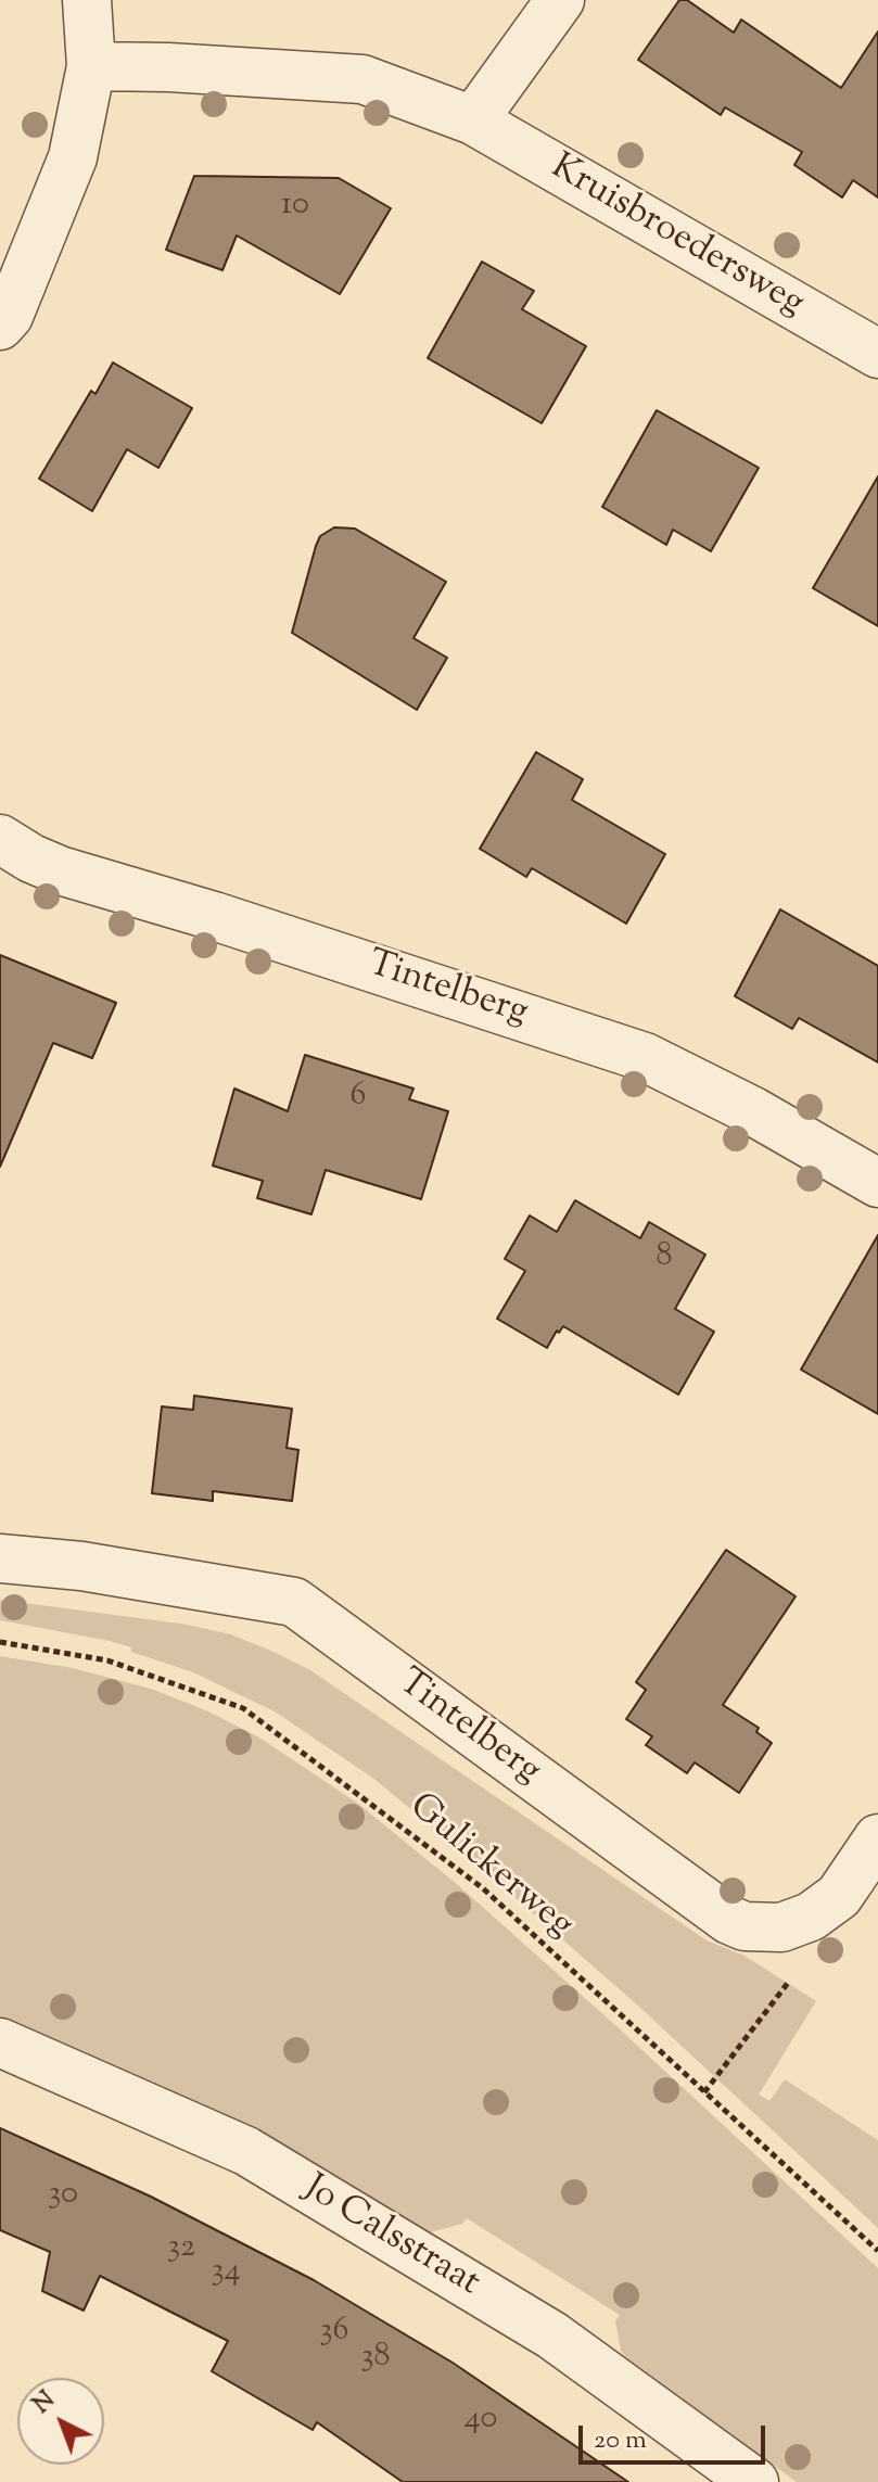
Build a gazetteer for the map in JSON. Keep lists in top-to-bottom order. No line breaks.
{"streets":{"street":["Kruisbroedersweg","Tintelberg","Jo Calsstraat"],"path":["Gulickerweg"]},"house_numbers":["10","6","8","30","32","34","36","38","40"],"scale_bar":"20 m","north":"top left"}
